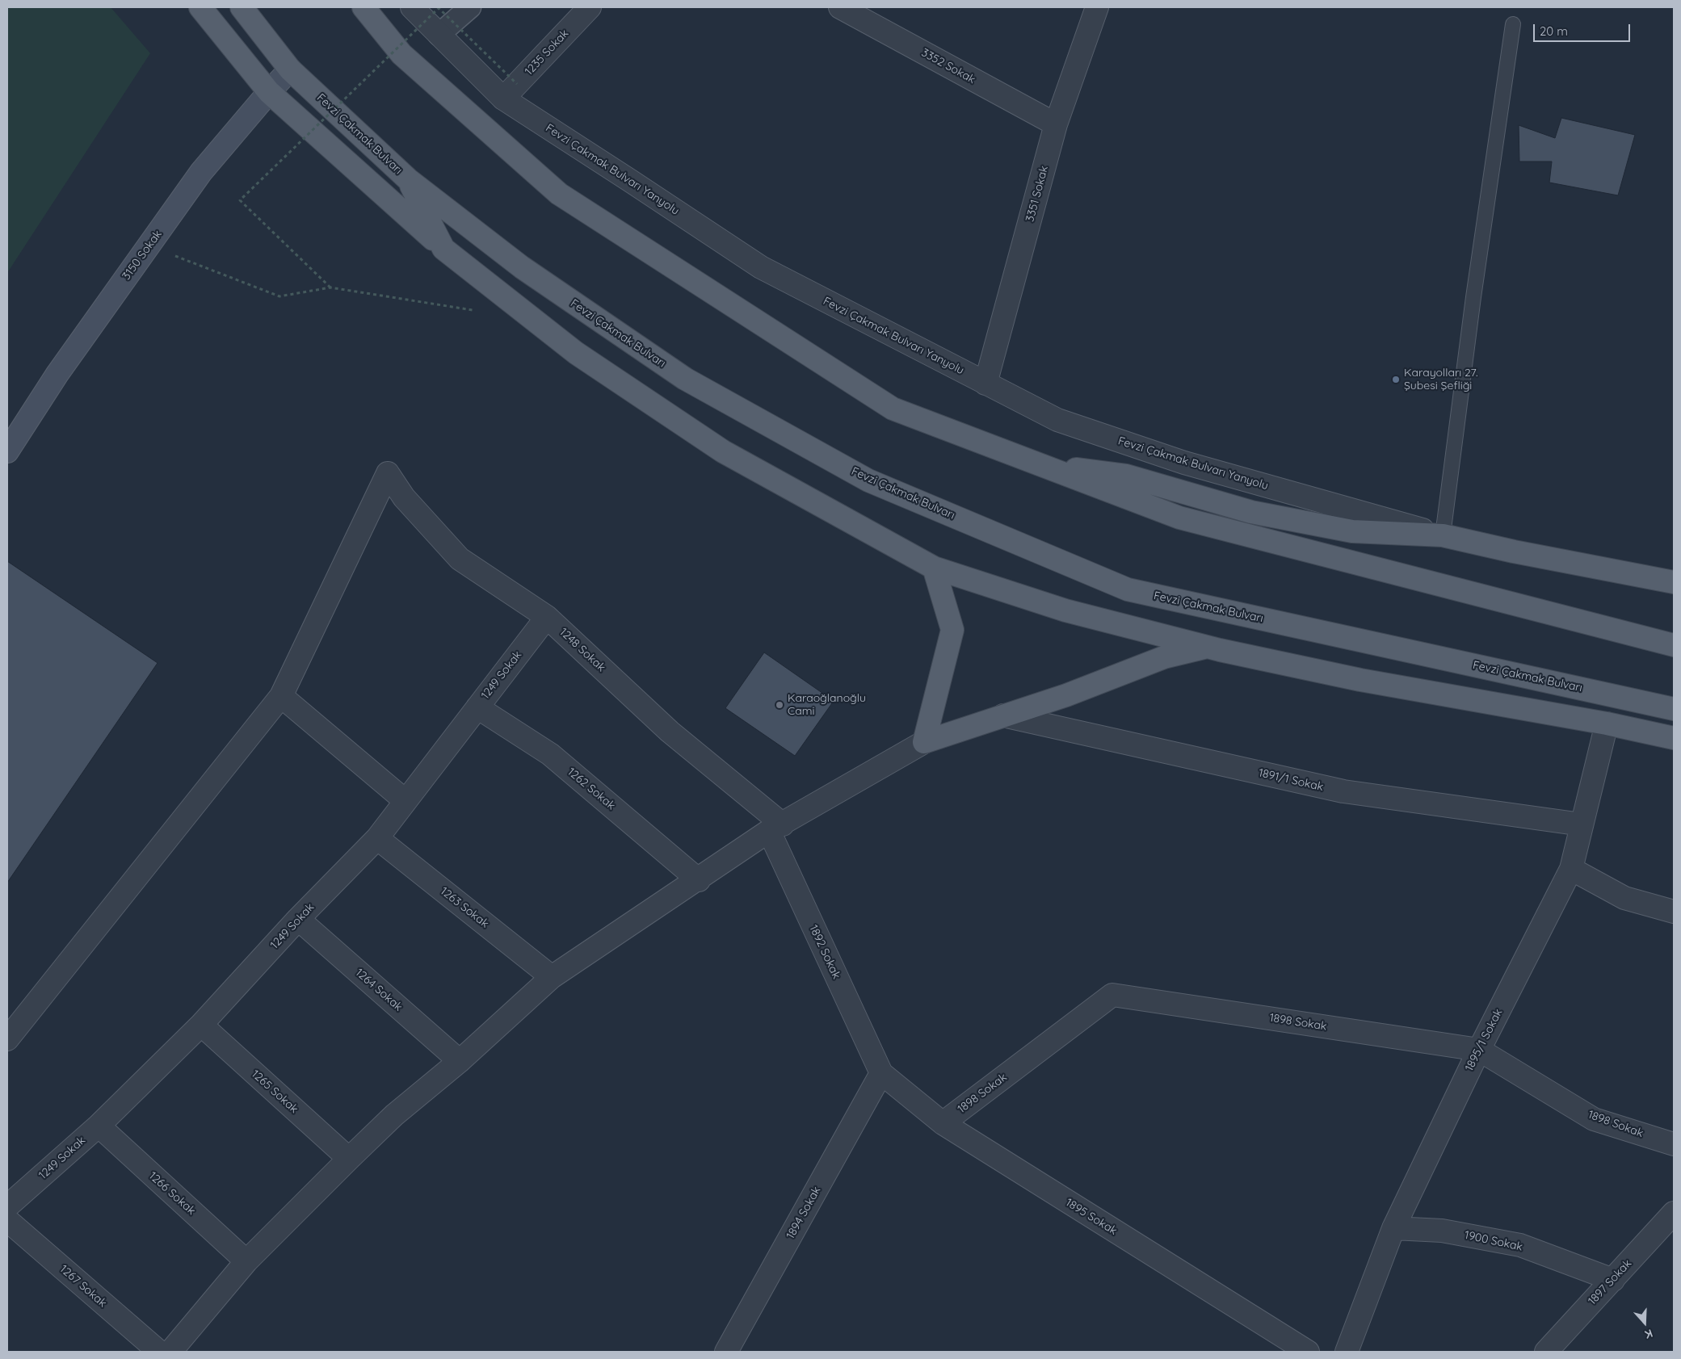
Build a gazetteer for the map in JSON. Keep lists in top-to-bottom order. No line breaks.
{"streets":{"main road":["Fevzi Çakmak Bulvarı","3150 Sokak"],"street":["1235 Sokak","3352 Sokak","Fevzi Çakmak Bulvarı Yanyolu","3351 Sokak","1248 Sokak","1249 Sokak","1891/1 Sokak","1262 Sokak","1263 Sokak","1892 Sokak","1264 Sokak","1898 Sokak","1895/1 Sokak","1265 Sokak","1266 Sokak","1894 Sokak","1895 Sokak","1900 Sokak","1897 Sokak","1267 Sokak"]},"crossings":[["1235 Sokak","Fevzi Çakmak Bulvarı Yanyolu"],["3352 Sokak","3351 Sokak"],["Fevzi Çakmak Bulvarı","3150 Sokak"],["Fevzi Çakmak Bulvarı Yanyolu","3351 Sokak"],["1248 Sokak","1249 Sokak"],["1248 Sokak","1892 Sokak"],["1249 Sokak","1262 Sokak"],["1249 Sokak","1263 Sokak"],["1249 Sokak","1264 Sokak"],["1249 Sokak","1265 Sokak"],["1249 Sokak","1266 Sokak"],["1891/1 Sokak","1895/1 Sokak"],["1892 Sokak","1894 Sokak"],["1892 Sokak","1895 Sokak"],["1898 Sokak","1895/1 Sokak"],["1898 Sokak","1895 Sokak"],["1895/1 Sokak","1900 Sokak"],["1894 Sokak","1895 Sokak"],["1900 Sokak","1897 Sokak"]],"places":["Karayolları 27. Şubesi Şefliği","Karaoğlanoğlu Cami"],"scale_bar":"20 m","north":"bottom"}
